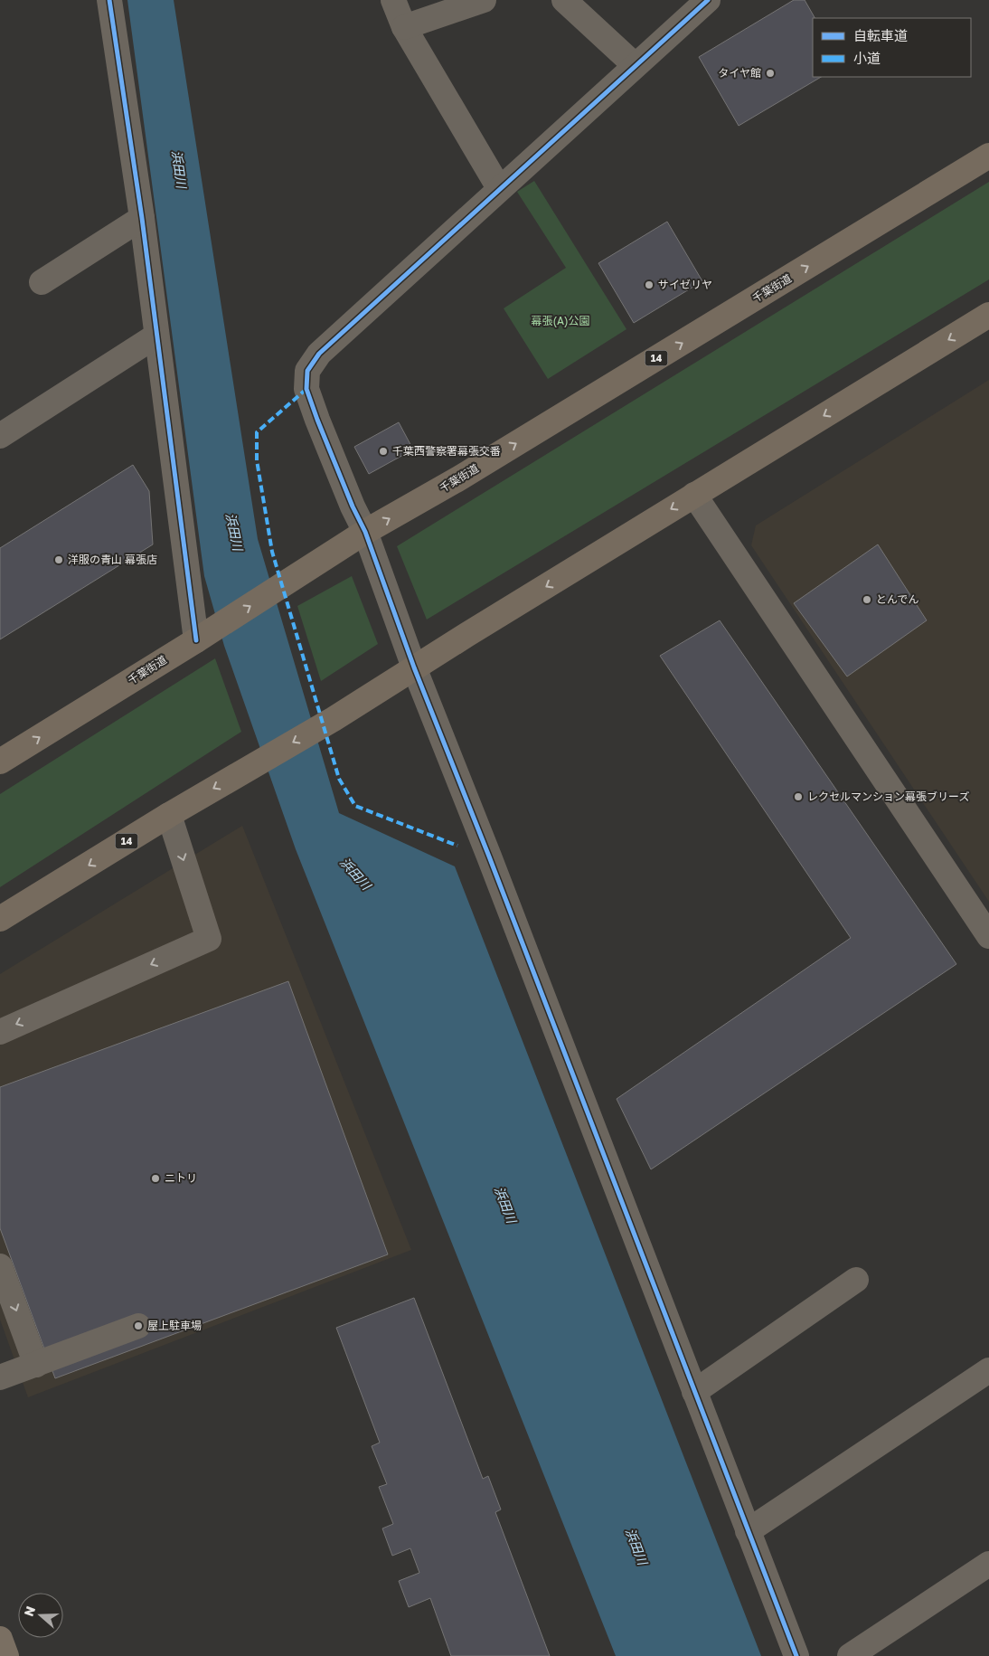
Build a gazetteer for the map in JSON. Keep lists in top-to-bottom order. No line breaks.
{"streets":{"highway":["千葉街道","14"]},"water":["浜田川"],"parks":["幕張(A)公園"],"places":["タイヤ館","サイゼリヤ","千葉西警察署幕張交番","洋服の青山 幕張店","とんでん","レクセルマンション幕張ブリーズ","ニトリ","屋上駐車場"],"legend":["自転車道","小道"],"north":"left"}
